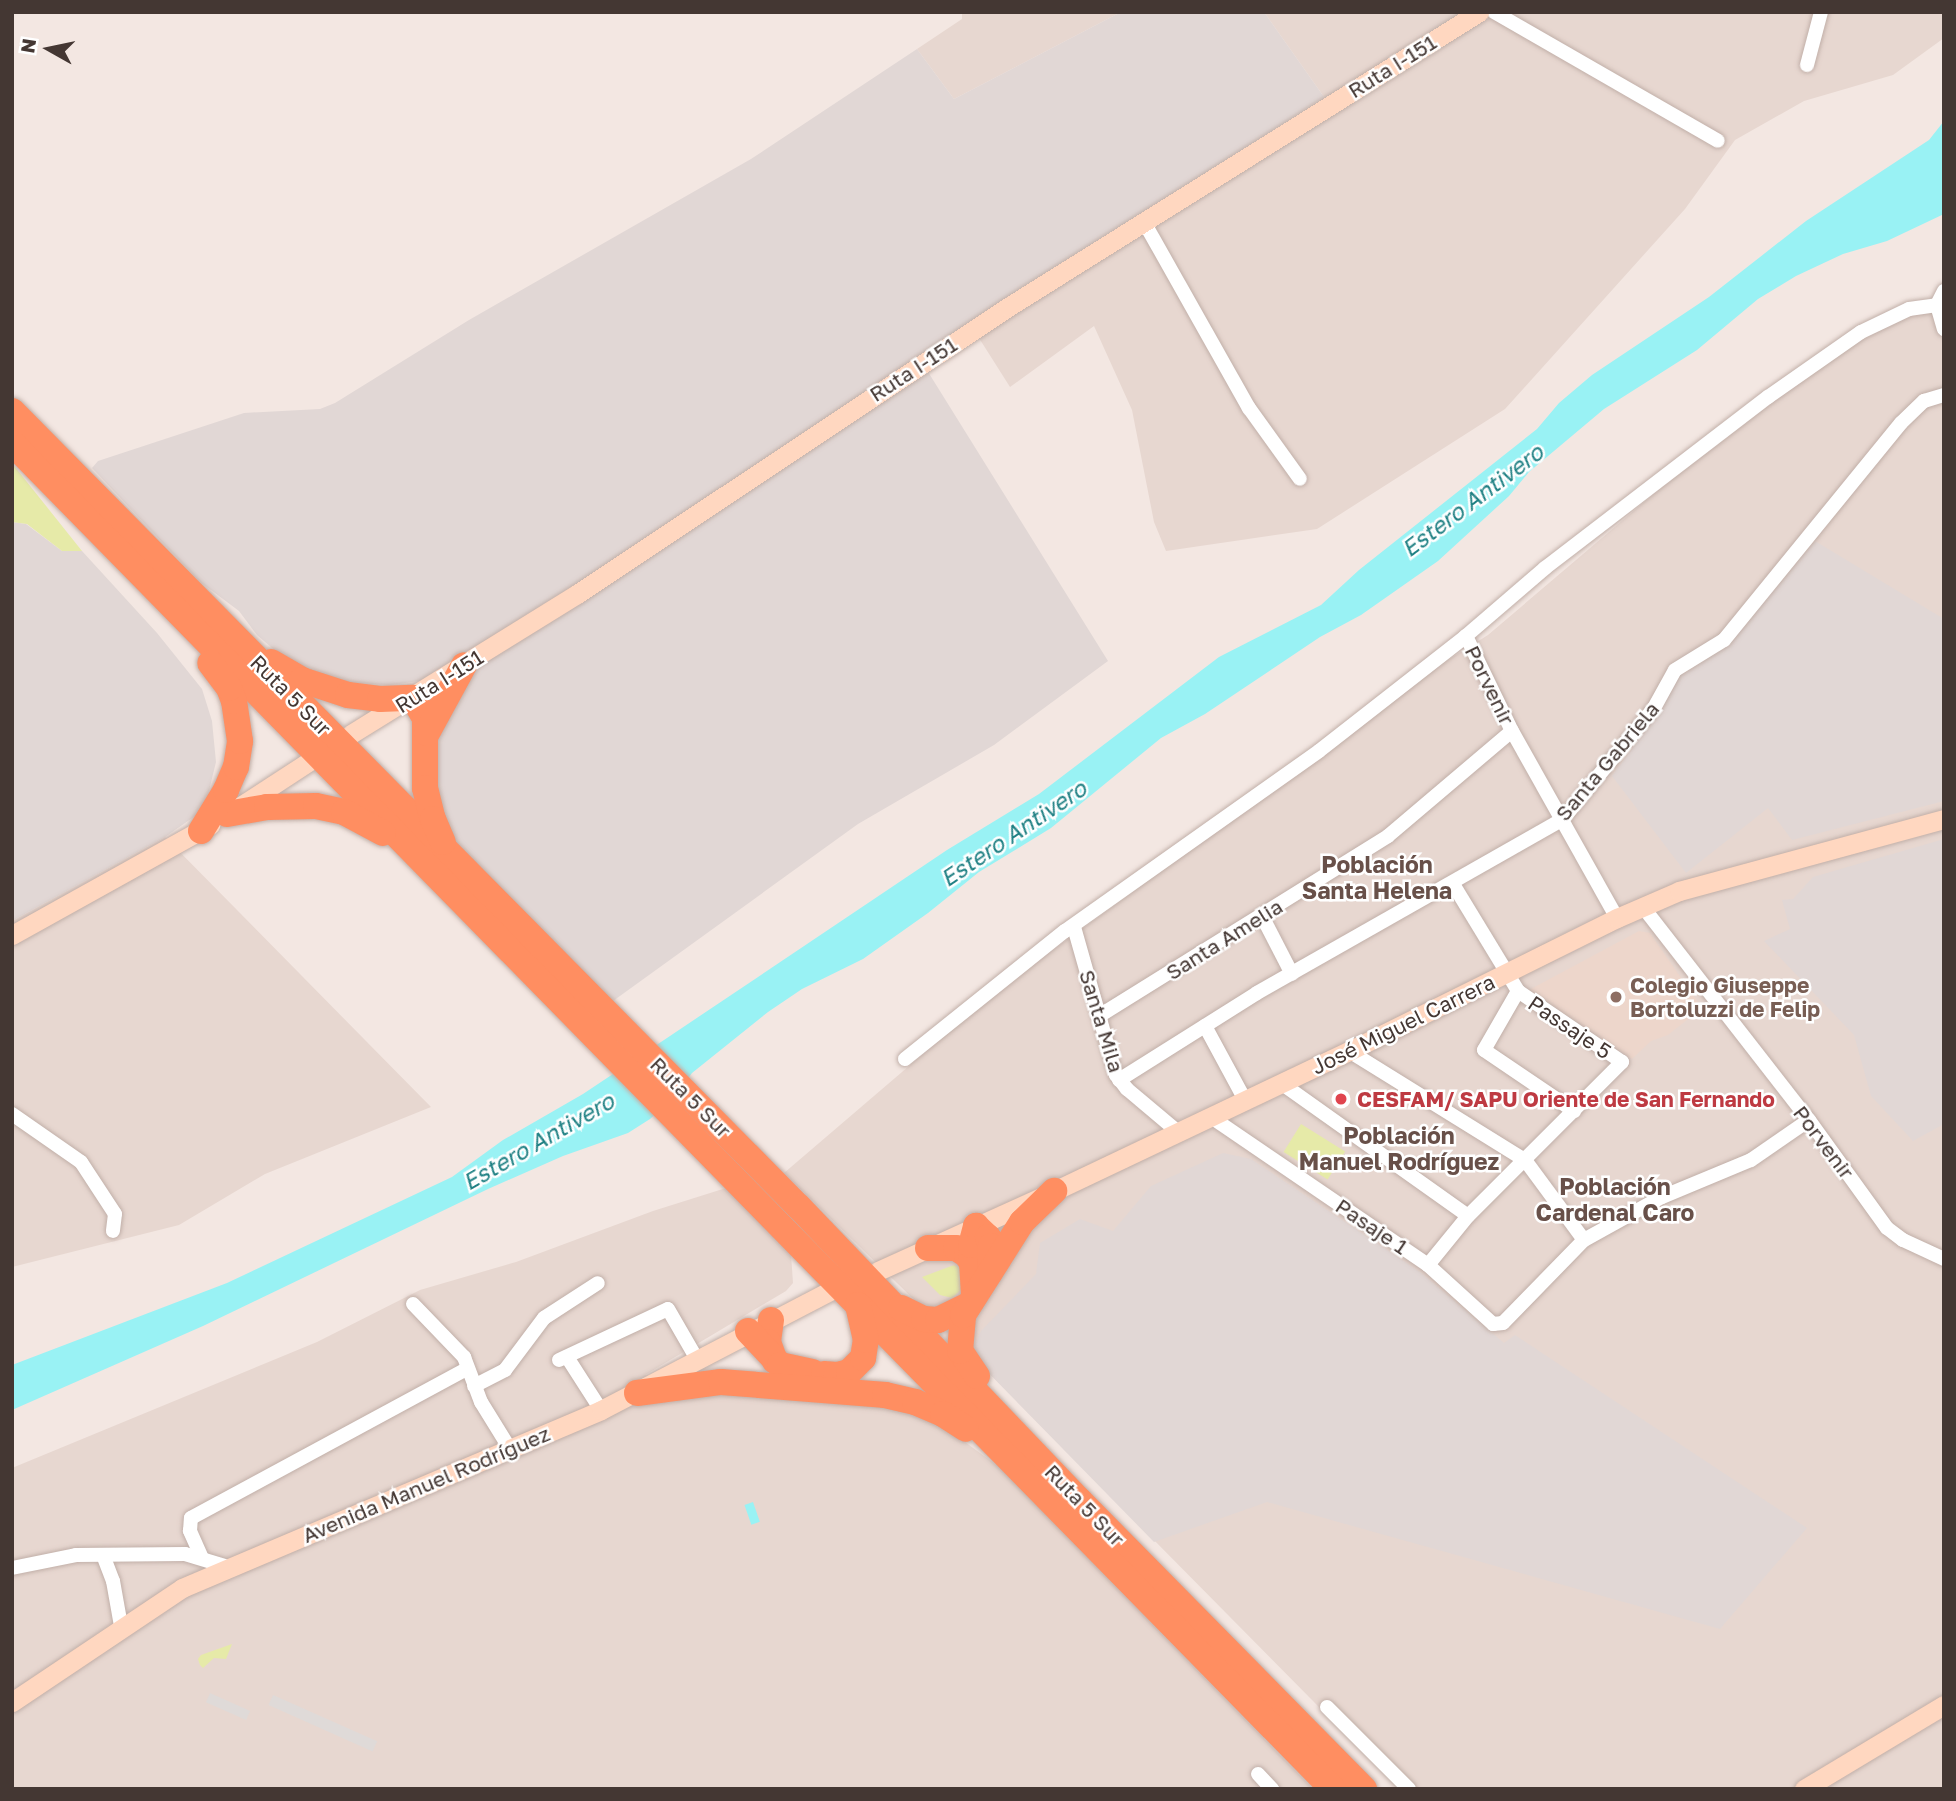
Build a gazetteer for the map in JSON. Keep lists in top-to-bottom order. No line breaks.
{"streets":{"highway":["Ruta 5 Sur"],"street":["Ruta I-151","Porvenir","Santa Gabriela","Santa Amelia","Santa Mila","José Miguel Carrera","Passaje 5","Pasaje 1","Avenida Manuel Rodríguez"]},"crossings":[["Porvenir","Santa Gabriela"],["Porvenir","Santa Amelia"],["Porvenir","José Miguel Carrera"],["Porvenir","Pasaje 1"],["Santa Gabriela","Santa Mila"],["Santa Gabriela","Passaje 5"],["Santa Amelia","Santa Mila"],["Santa Mila","José Miguel Carrera"],["José Miguel Carrera","Passaje 5"],["José Miguel Carrera","Pasaje 1"]],"districts":["Población Santa Helena","Población Manuel Rodríguez","Población Cardenal Caro"],"water":["Estero Antivero"],"places":["Colegio Giuseppe Bortoluzzi de Felip","CESFAM/ SAPU Oriente de San Fernando"],"north":"left"}
